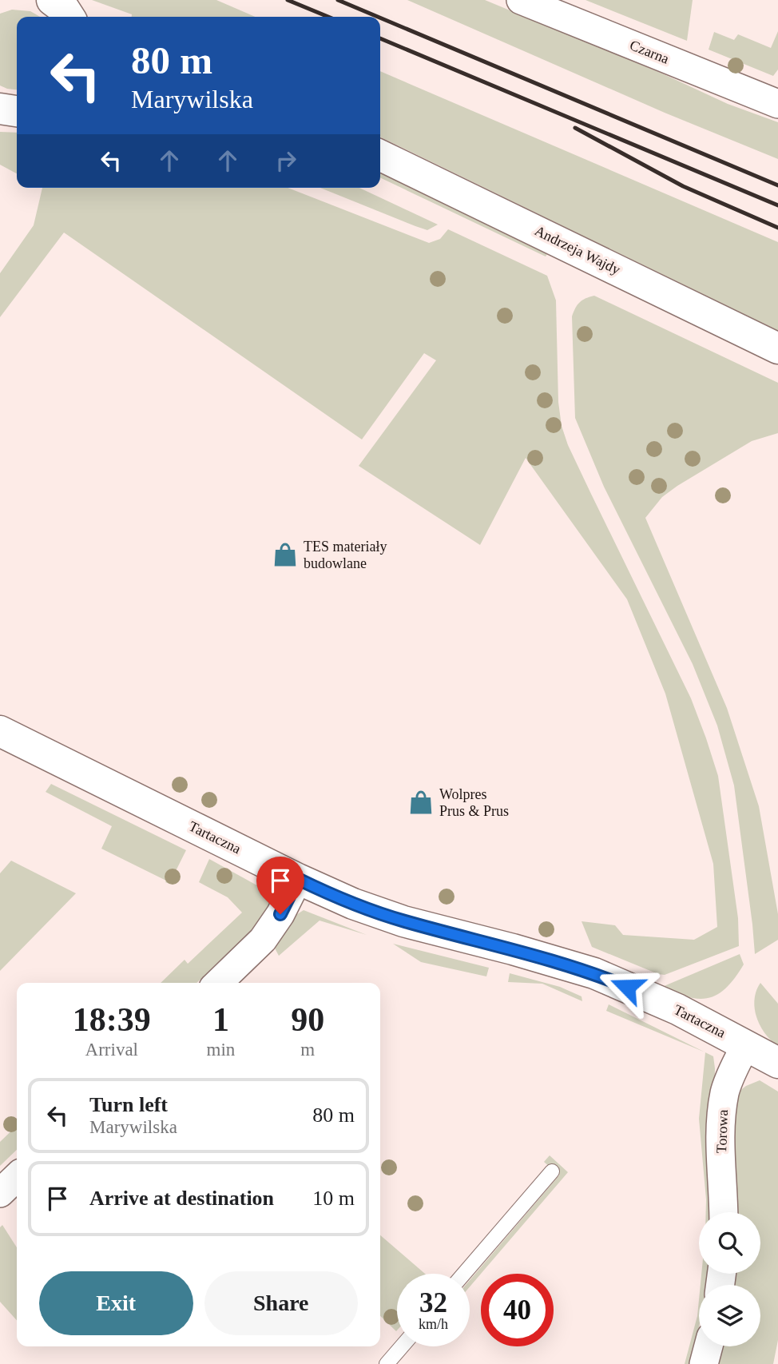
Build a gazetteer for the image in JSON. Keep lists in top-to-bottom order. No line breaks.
{"streets":{"street":["Czarna","Andrzeja Wajdy","Tartaczna","Torowa"]},"crossings":[["Tartaczna","Torowa"]],"places":{"shop":["TES materiały budowlane","Wolpres Prus & Prus"]},"page":{"turn":["80 m","Marywilska"],"eta":["18:39","Arrival","1","min","90","m"],"list":[{"name":"Turn left","note":"Marywilska","value":"80 m"},{"name":"Arrive at destination","value":"10 m"}],"buttons":["Exit","Share"],"speed":"32 km/h","limit":"40"}}
